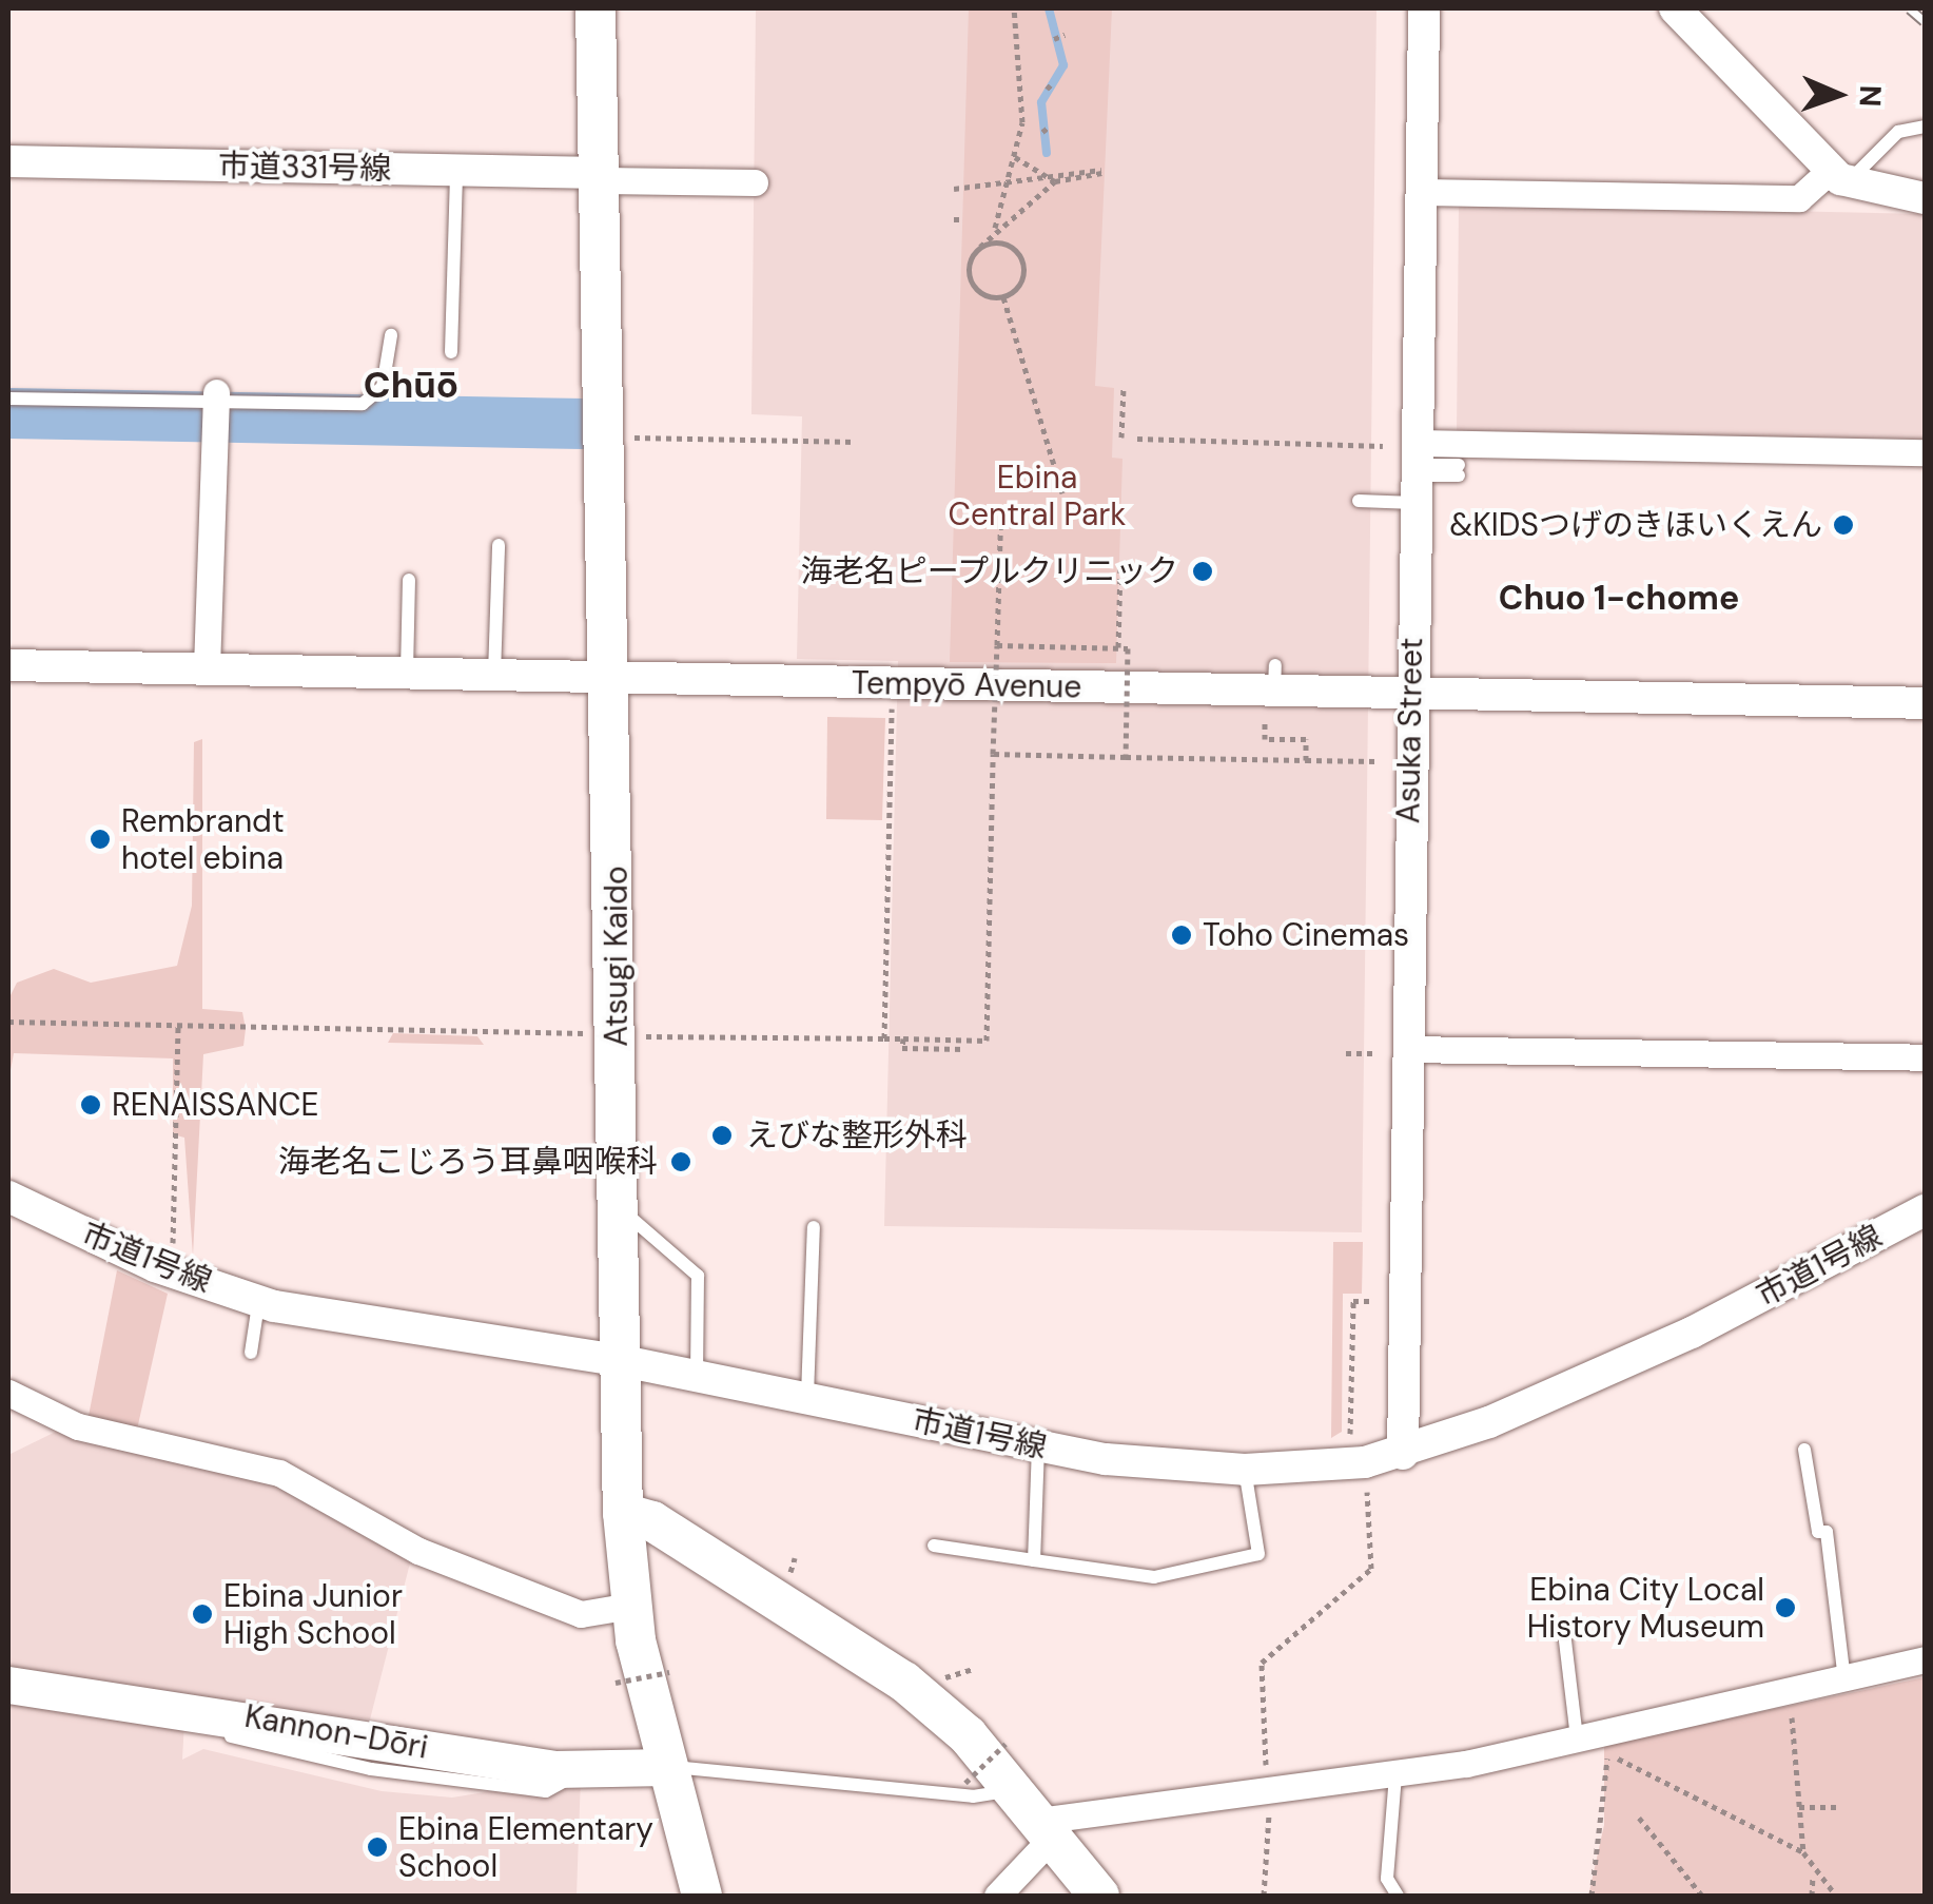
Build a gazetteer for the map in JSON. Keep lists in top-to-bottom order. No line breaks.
{"streets":{"main road":["Atsugi Kaido","Kannon-Dōri"],"street":["市道331号線","Tempyō Avenue","Asuka Street","市道1号線"]},"crossings":[["市道331号線","Atsugi Kaido"],["Tempyō Avenue","Asuka Street"],["Tempyō Avenue","Atsugi Kaido"],["Asuka Street","市道1号線"],["Atsugi Kaido","市道1号線"],["Atsugi Kaido","Kannon-Dōri"]],"districts":["Chūō","Chuo 1-chome"],"parks":["Ebina Central Park"],"places":["&KIDSつげのきほいくえん","海老名ピープルクリニック","Rembrandt hotel ebina","Toho Cinemas","RENAISSANCE","えびな整形外科","海老名こじろう耳鼻咽喉科","Ebina City Local History Museum","Ebina Junior High School","Ebina Elementary School"],"north":"right"}
